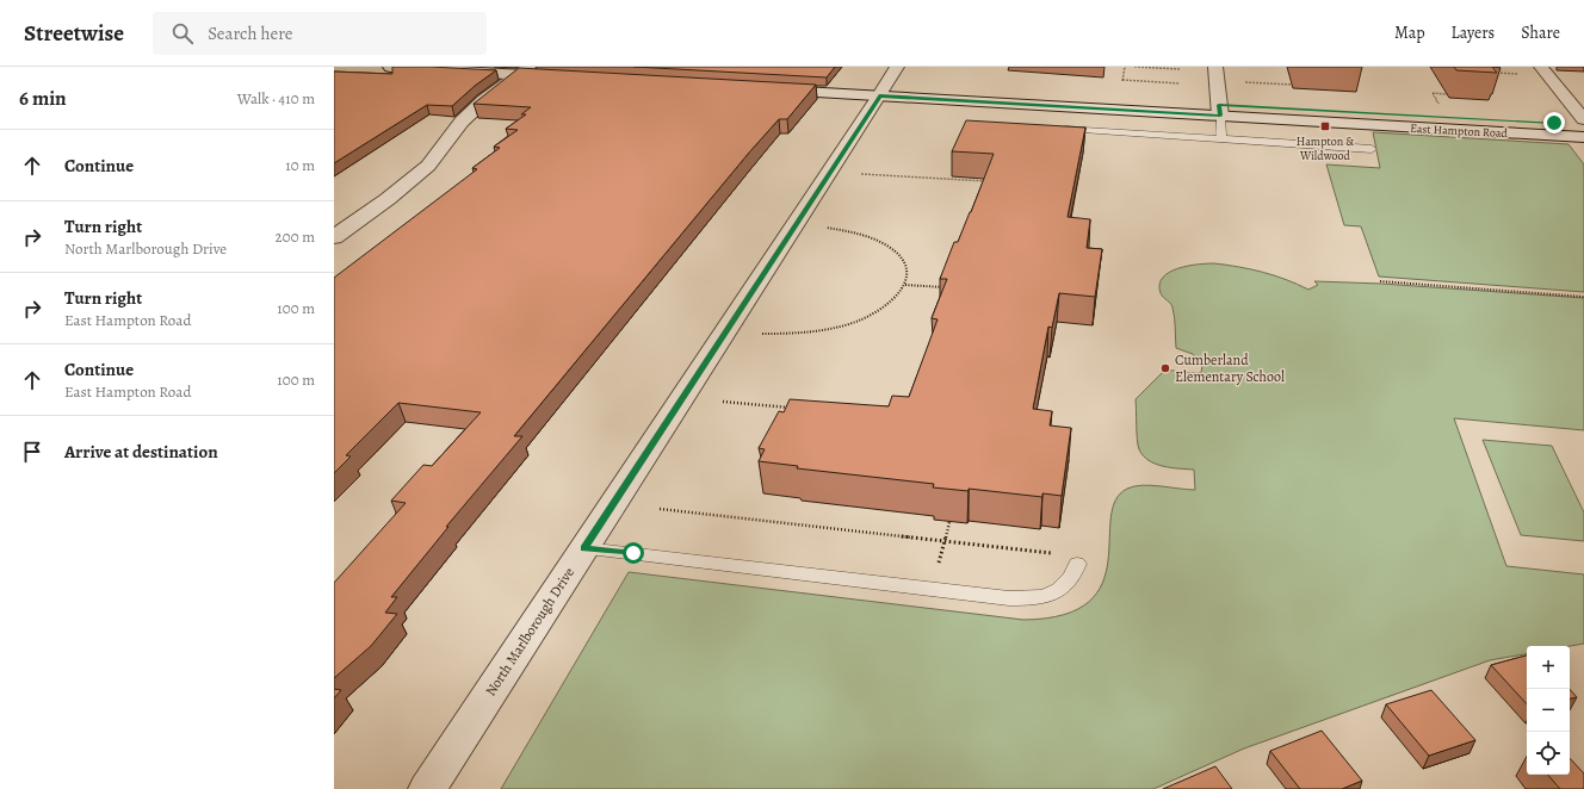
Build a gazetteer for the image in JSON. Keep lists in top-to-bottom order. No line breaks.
{"streets":{"street":["East Hampton Road","North Marlborough Drive"]},"crossings":[["East Hampton Road","North Marlborough Drive"]],"places":{"transit":["Hampton & Wildwood"],"other":["Cumberland Elementary School"]},"page":{"header":"Streetwise","search":"Search here","nav":["Map","Layers","Share"],"heading":["6 min","Walk · 410 m"],"list":[["Continue","10 m"],["Turn right","North Marlborough Drive","200 m"],["Turn right","East Hampton Road","100 m"],["Continue","East Hampton Road","100 m"],"Arrive at destination"],"map_buttons":["+","−"]}}
